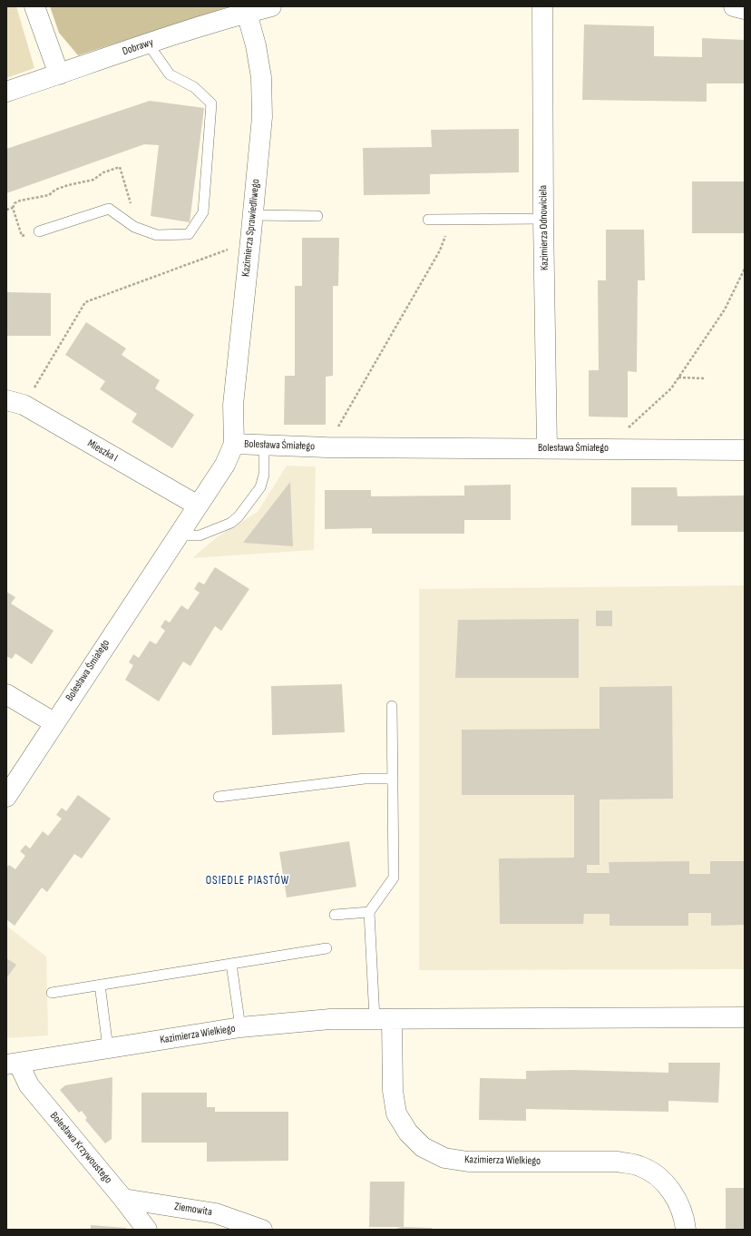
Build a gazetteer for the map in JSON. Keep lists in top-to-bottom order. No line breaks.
{"streets":{"street":["Dobrawy","Kazimierza Sprawiedliwego","Kazimierza Odnowiciela","Bolesława Śmiałego","Mieszka I","Kazimierza Wielkiego","Bolesława Krzywoustego","Ziemowita"]},"crossings":[["Dobrawy","Kazimierza Sprawiedliwego"],["Kazimierza Sprawiedliwego","Bolesława Śmiałego"],["Kazimierza Odnowiciela","Bolesława Śmiałego"],["Bolesława Śmiałego","Mieszka I"],["Kazimierza Wielkiego","Bolesława Krzywoustego"],["Bolesława Krzywoustego","Ziemowita"]],"districts":["OSIEDLE PIASTÓW"]}
